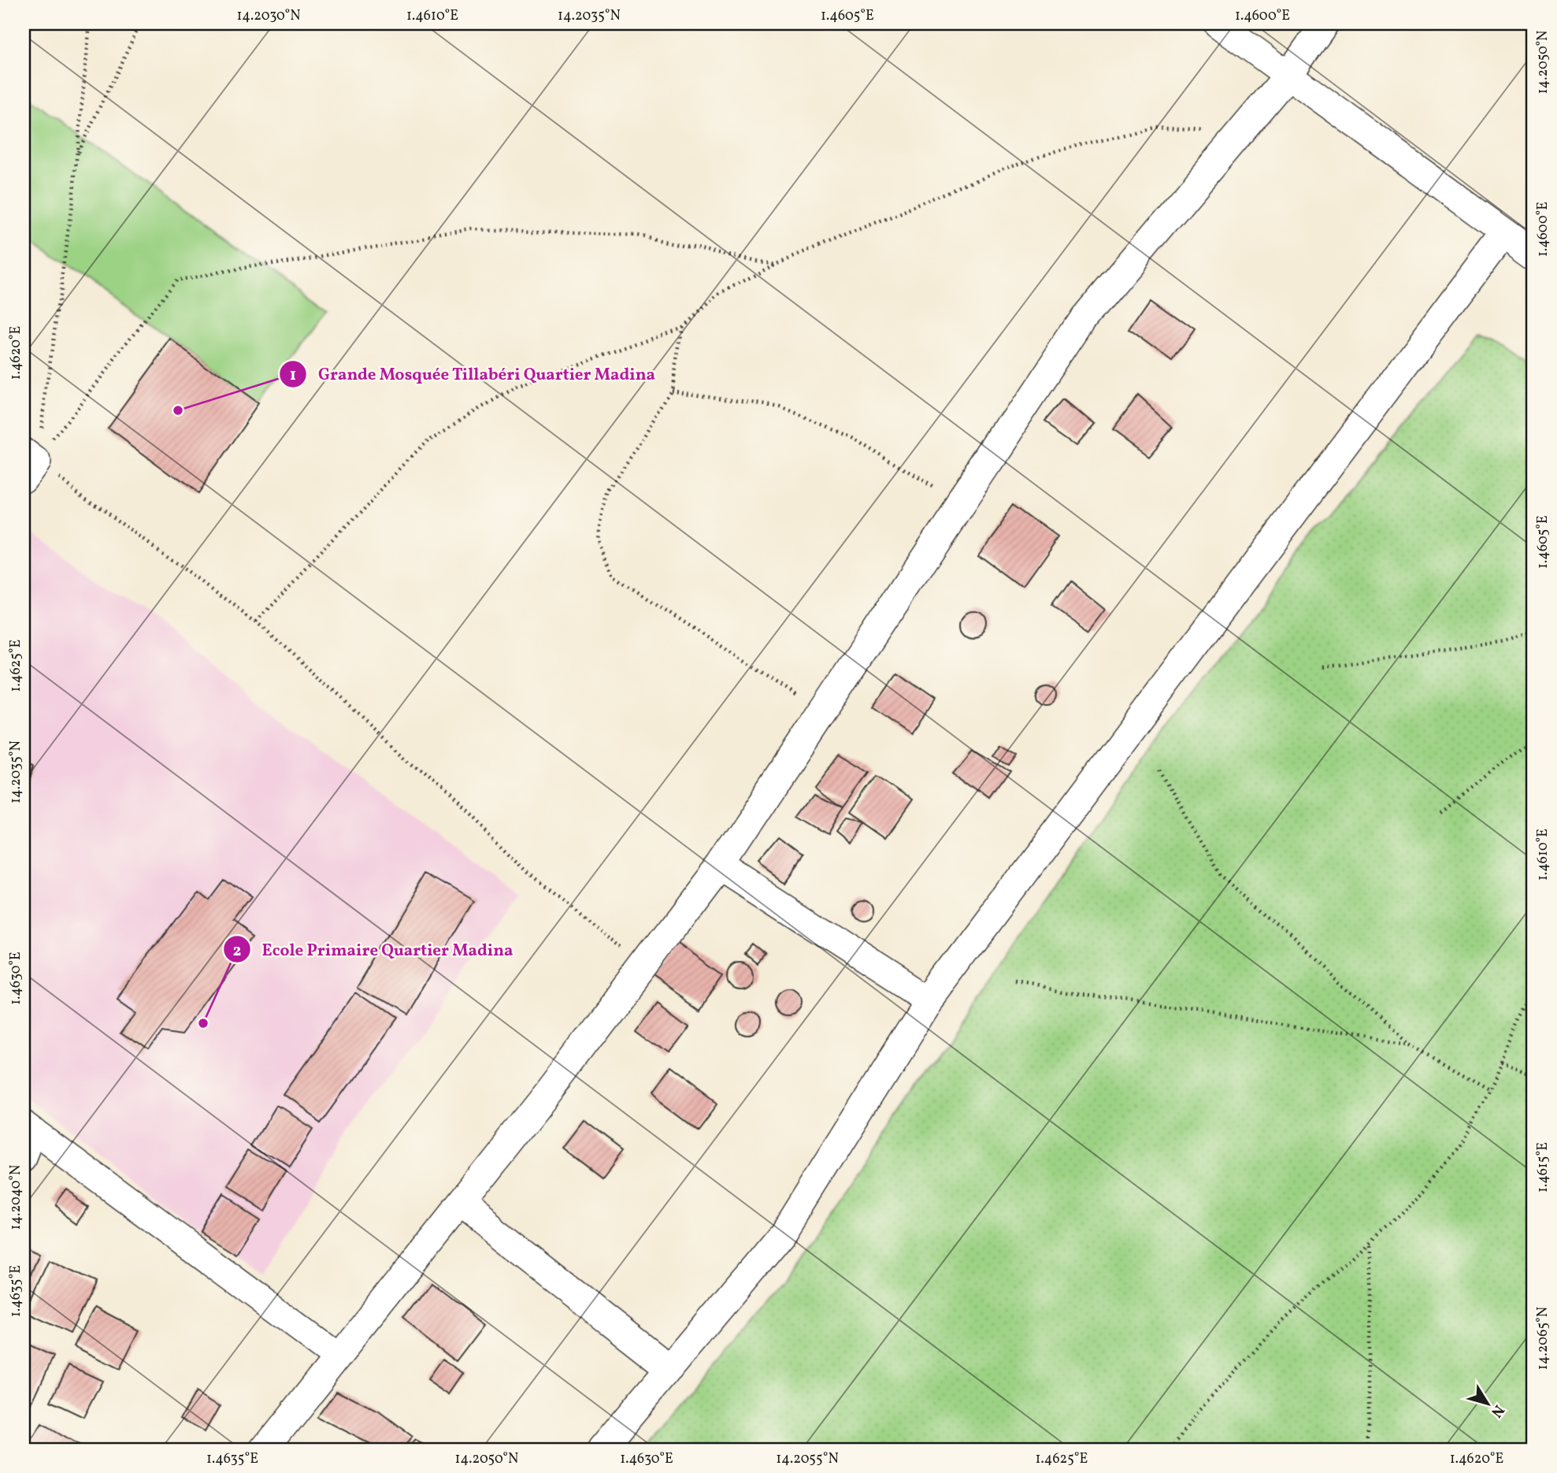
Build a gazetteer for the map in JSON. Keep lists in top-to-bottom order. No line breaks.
{"places":["Grande Mosquée Tillabéri Quartier Madina","Ecole Primaire Quartier Madina"],"north":"bottom right","coordinates":["14.2030°N","1.4610°E","14.2035°N","1.4605°E","1.4600°E","14.2050°N","1.4620°E","1.4625°E","1.4630°E","1.4615°E","14.2040°N","1.4635°E","14.2065°N","14.2055°N"]}
